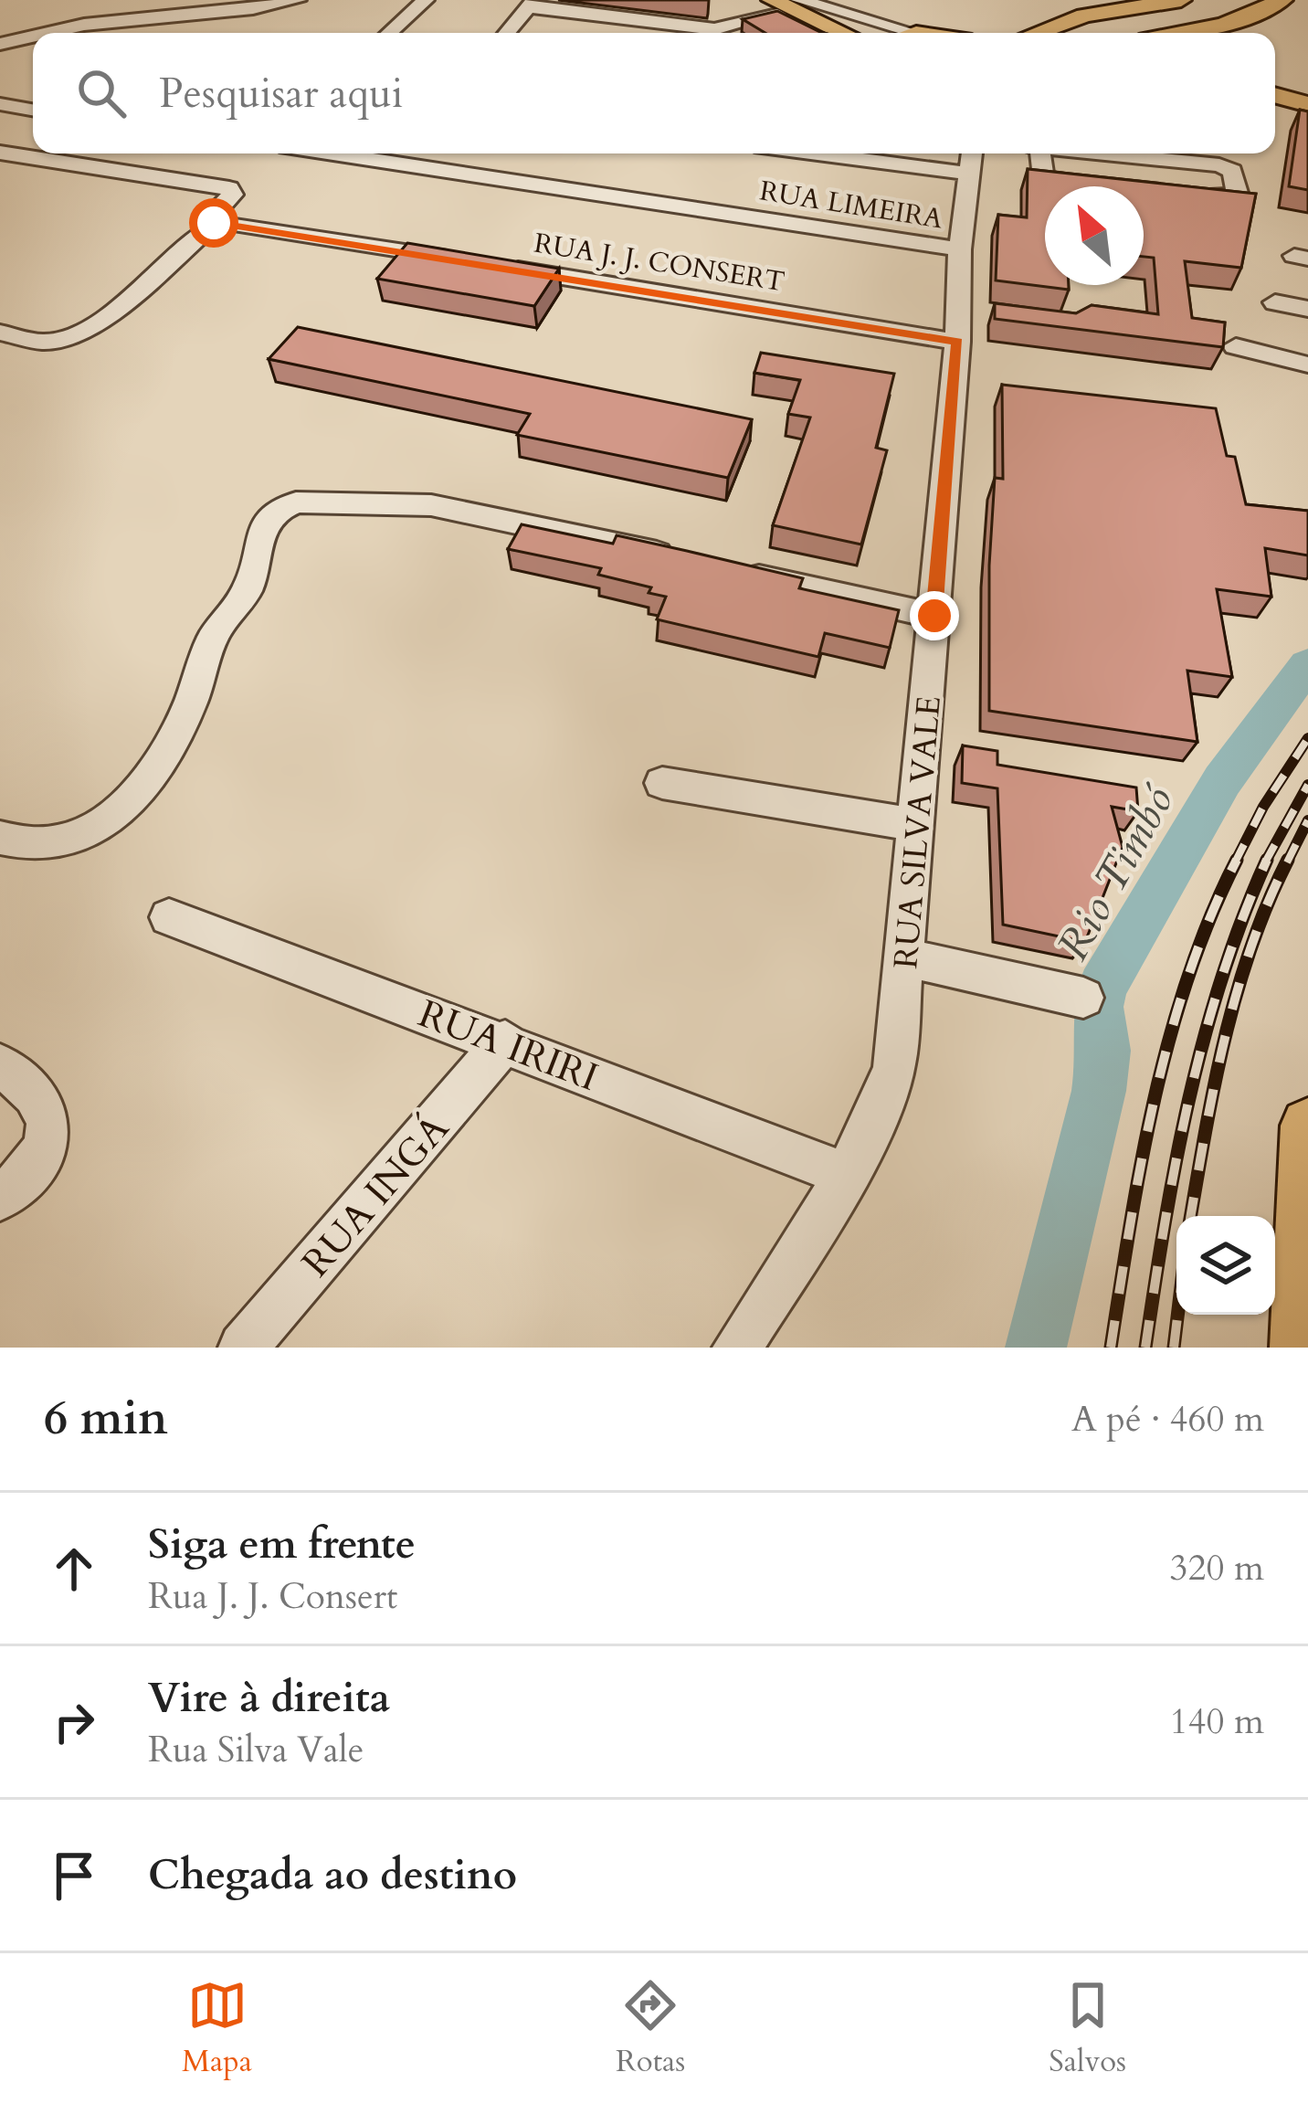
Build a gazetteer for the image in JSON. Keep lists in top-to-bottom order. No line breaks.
{"streets":{"street":["RUA LIMEIRA","RUA J. J. CONSERT","RUA SILVA VALE","RUA IRIRI","RUA INGÁ"]},"crossings":[["RUA LIMEIRA","RUA SILVA VALE"],["RUA J. J. CONSERT","RUA SILVA VALE"],["RUA SILVA VALE","RUA IRIRI"],["RUA IRIRI","RUA INGÁ"]],"water":["Rio Timbó"],"north":"top left","page":{"search":"Pesquisar aqui","heading":["6 min","A pé · 460 m"],"list":[["Siga em frente","Rua J. J. Consert","320 m"],["Vire à direita","Rua Silva Vale","140 m"],"Chegada ao destino"],"nav":["Mapa","Rotas","Salvos"]}}
